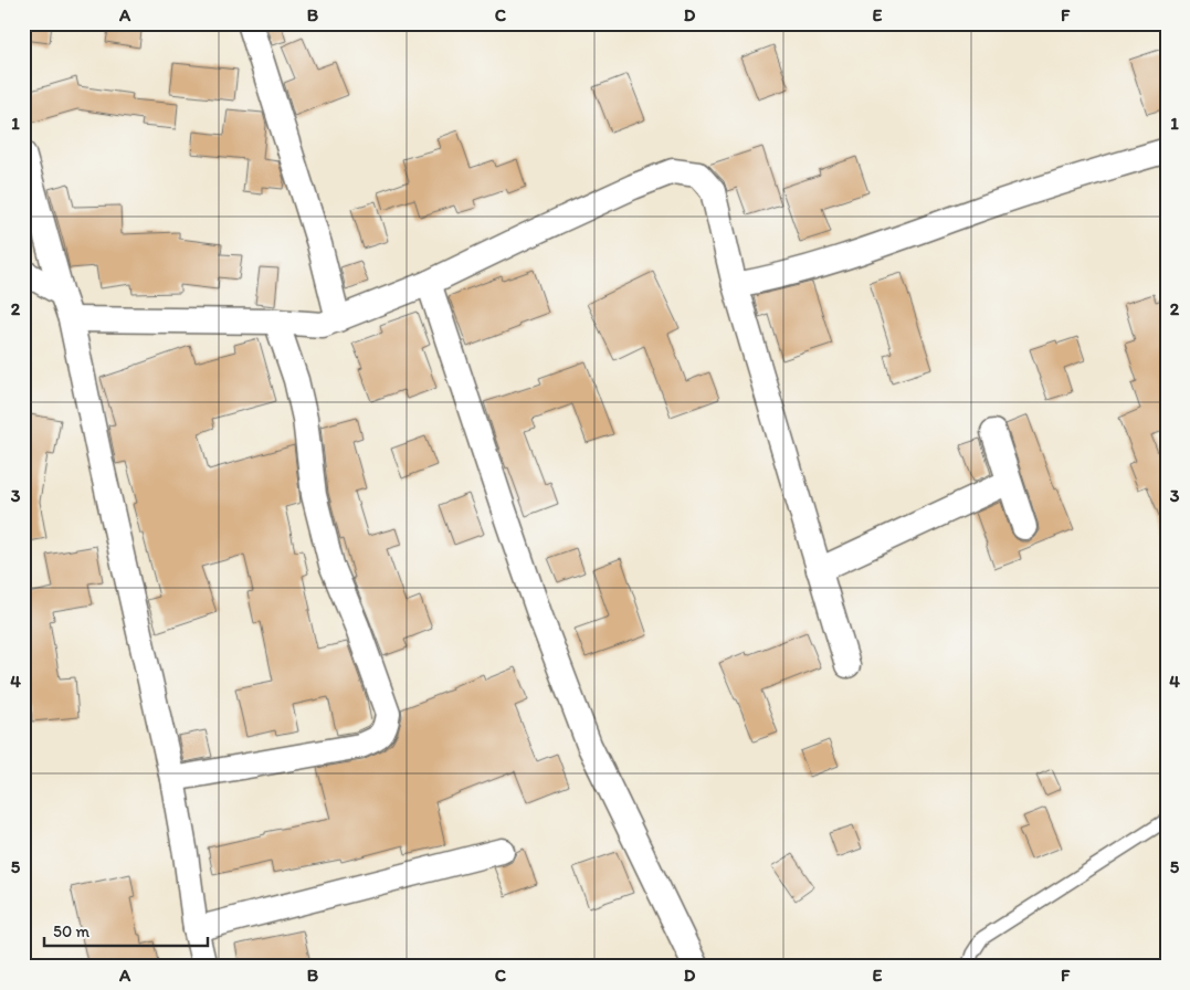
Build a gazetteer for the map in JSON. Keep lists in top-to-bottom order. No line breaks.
{"scale_bar":"50 m","grid":{"columns":["A","B","C","D","E","F"],"rows":["1","2","3","4","5"]}}
